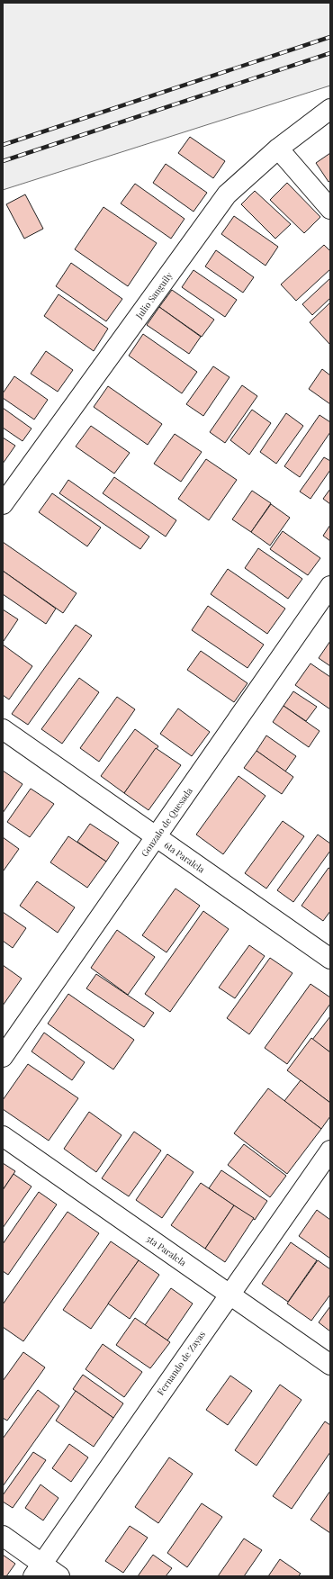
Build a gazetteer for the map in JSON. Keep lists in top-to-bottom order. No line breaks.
{"streets":{"street":["Julio Sanguily","Gonzalo de Quesada","6ta Paralela","5ta Paralela","Fernando de Zayas"]},"crossings":[["Gonzalo de Quesada","6ta Paralela"],["5ta Paralela","Fernando de Zayas"]]}
